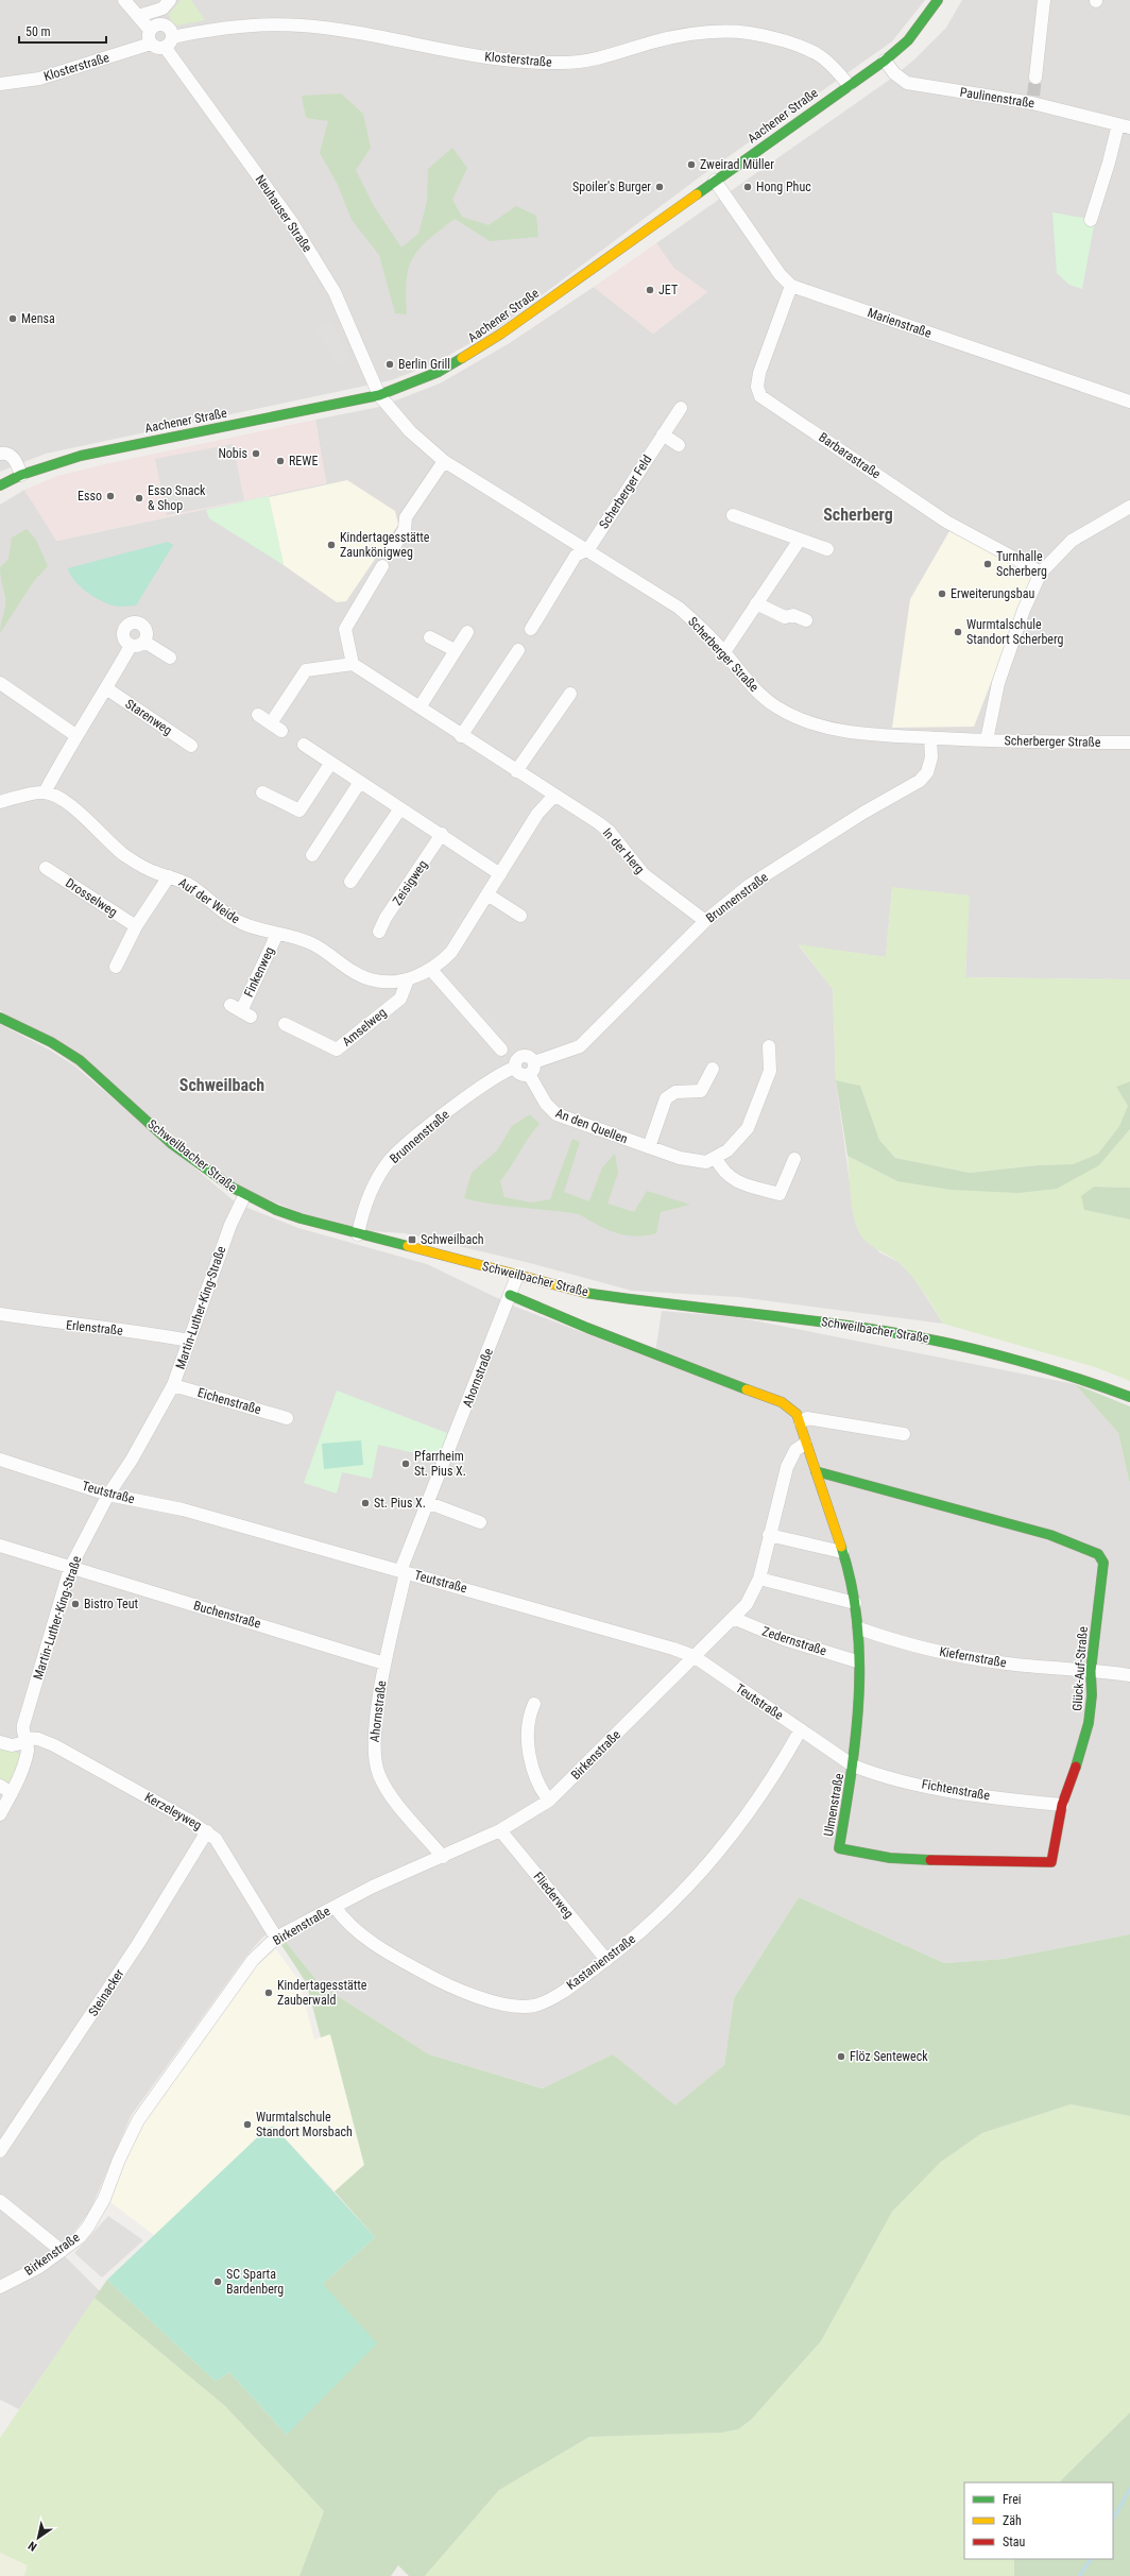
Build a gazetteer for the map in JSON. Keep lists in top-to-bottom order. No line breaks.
{"streets":{"main road":["Aachener Straße","Schweilbacher Straße","Glück-Auf-Straße","Ulmenstraße"],"street":["Klosterstraße","Paulinenstraße","Neuhauser Straße","Marienstraße","Barbarastraße","Scherberger Feld","Scherberger Straße","Starenweg","In der Herg","Zeisigweg","Drosselweg","Brunnenstraße","Auf der Weide","Finkenweg","Amselweg","An den Quellen","Martin-Luther-King-Straße","Erlenstraße","Ahornstraße","Eichenstraße","Teutstraße","Buchenstraße","Zedernstraße","Kiefernstraße","Birkenstraße","Fichtenstraße","Kerzeleyweg","Fliederweg","Kastanienstraße","Steinacker"]},"crossings":[["Klosterstraße","Aachener Straße"],["Klosterstraße","Neuhauser Straße"],["Paulinenstraße","Aachener Straße"],["Aachener Straße","Neuhauser Straße"],["Aachener Straße","Marienstraße"],["Aachener Straße","Scherberger Straße"],["Neuhauser Straße","Scherberger Straße"],["Marienstraße","Barbarastraße"],["Scherberger Feld","Scherberger Straße"],["Scherberger Straße","Brunnenstraße"],["In der Herg","Brunnenstraße"],["In der Herg","Auf der Weide"],["Brunnenstraße","An den Quellen"],["Brunnenstraße","Schweilbacher Straße"],["Auf der Weide","Finkenweg"],["Auf der Weide","Amselweg"],["Schweilbacher Straße","Martin-Luther-King-Straße"],["Schweilbacher Straße","Ahornstraße"],["Martin-Luther-King-Straße","Erlenstraße"],["Martin-Luther-King-Straße","Eichenstraße"],["Martin-Luther-King-Straße","Teutstraße"],["Martin-Luther-King-Straße","Buchenstraße"],["Martin-Luther-King-Straße","Kerzeleyweg"],["Ahornstraße","Teutstraße"],["Ahornstraße","Buchenstraße"],["Ahornstraße","Birkenstraße"],["Teutstraße","Birkenstraße"],["Teutstraße","Fichtenstraße"],["Teutstraße","Ulmenstraße"],["Teutstraße","Kastanienstraße"],["Kiefernstraße","Glück-Auf-Straße"],["Glück-Auf-Straße","Fichtenstraße"],["Glück-Auf-Straße","Ulmenstraße"],["Birkenstraße","Kerzeleyweg"],["Birkenstraße","Fliederweg"],["Birkenstraße","Kastanienstraße"],["Fichtenstraße","Ulmenstraße"],["Kerzeleyweg","Steinacker"],["Fliederweg","Kastanienstraße"]],"districts":["Scherberg","Schweilbach"],"places":{"other":["Zweirad Müller","Spoiler's Burger","Hong Phuc","JET","Mensa","Berlin Grill","Nobis","REWE","Esso","Esso Snack & Shop","Kindertagesstätte Zaunkönigweg","Turnhalle Scherberg","Erweiterungsbau","Wurmtalschule Standort Scherberg","Pfarrheim St. Pius X.","St. Pius X.","Bistro Teut","Kindertagesstätte Zauberwald","Flöz Senteweck","Wurmtalschule Standort Morsbach","SC Sparta Bardenberg"],"transit":["Schweilbach"]},"legend":["Frei","Zäh","Stau"],"scale_bar":"50 m","north":"bottom left"}
